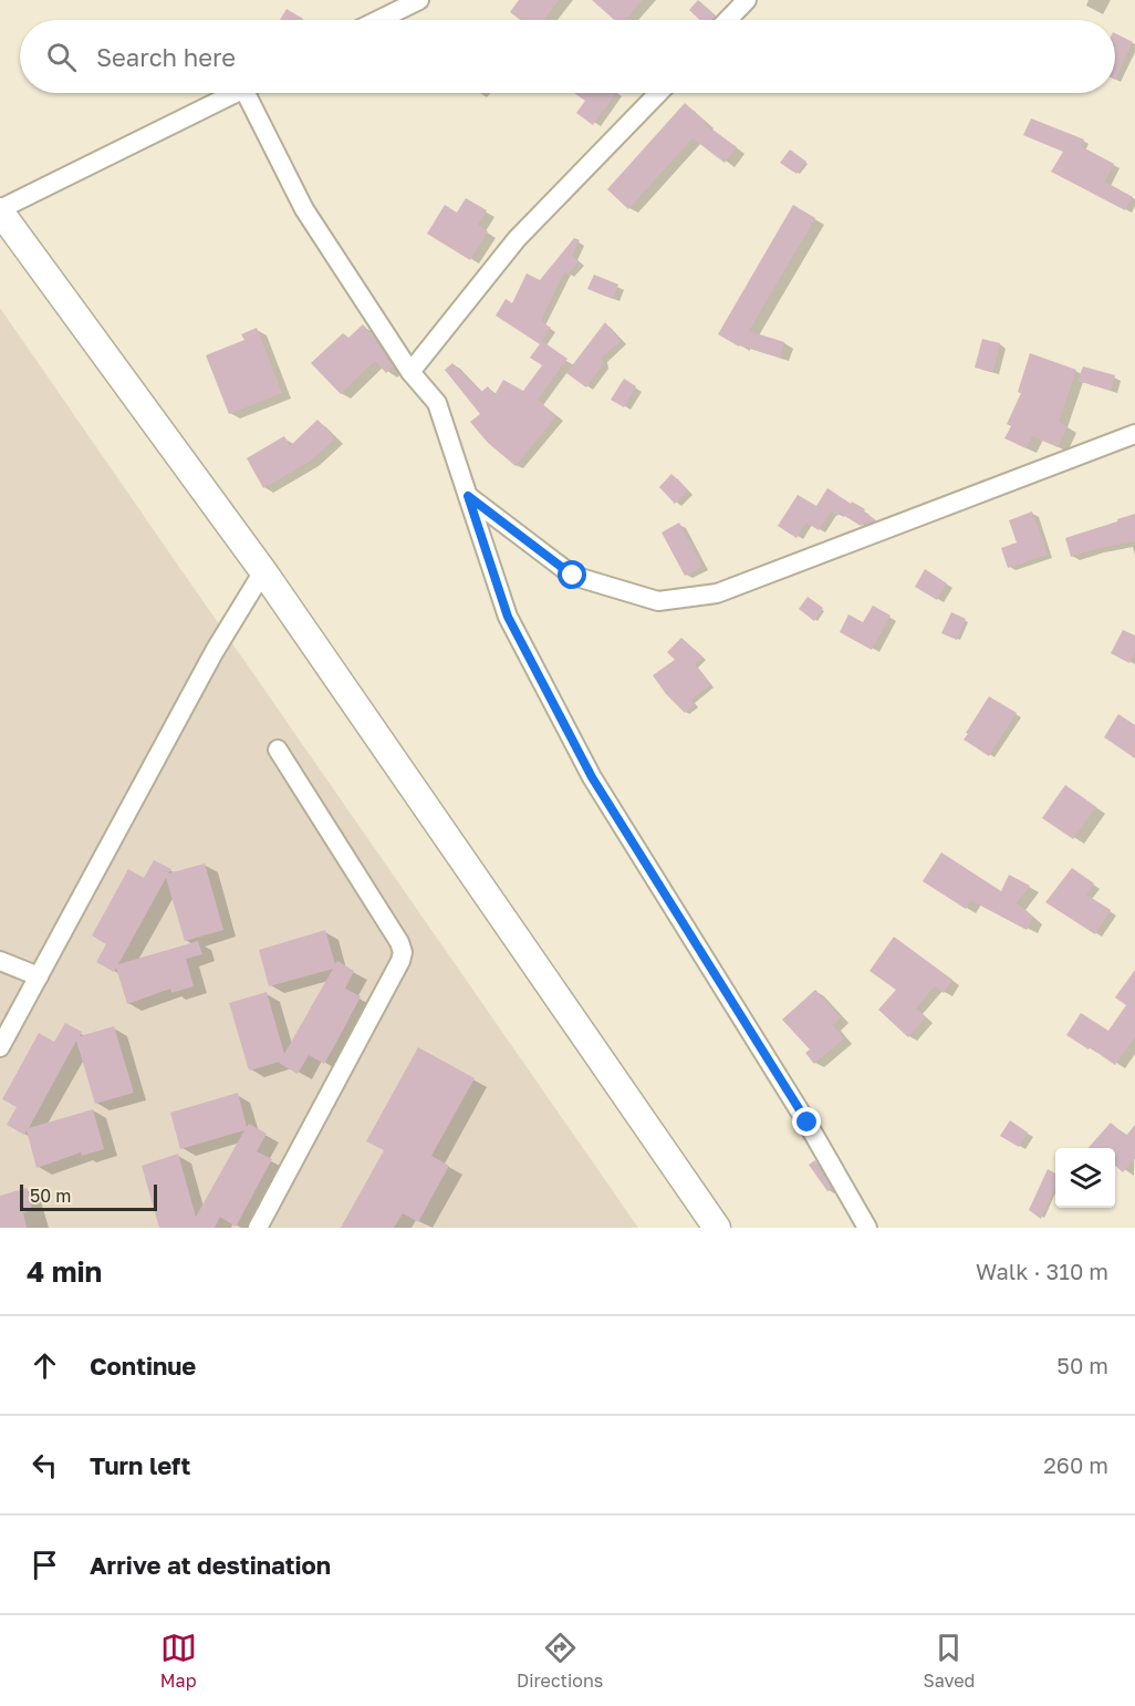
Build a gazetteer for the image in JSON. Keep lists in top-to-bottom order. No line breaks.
{"scale_bar":"50 m","page":{"search":"Search here","scale":"50 m","heading":["4 min","Walk · 310 m"],"list":[["Continue","50 m"],["Turn left","260 m"],"Arrive at destination"],"nav":["Map","Directions","Saved"]}}
